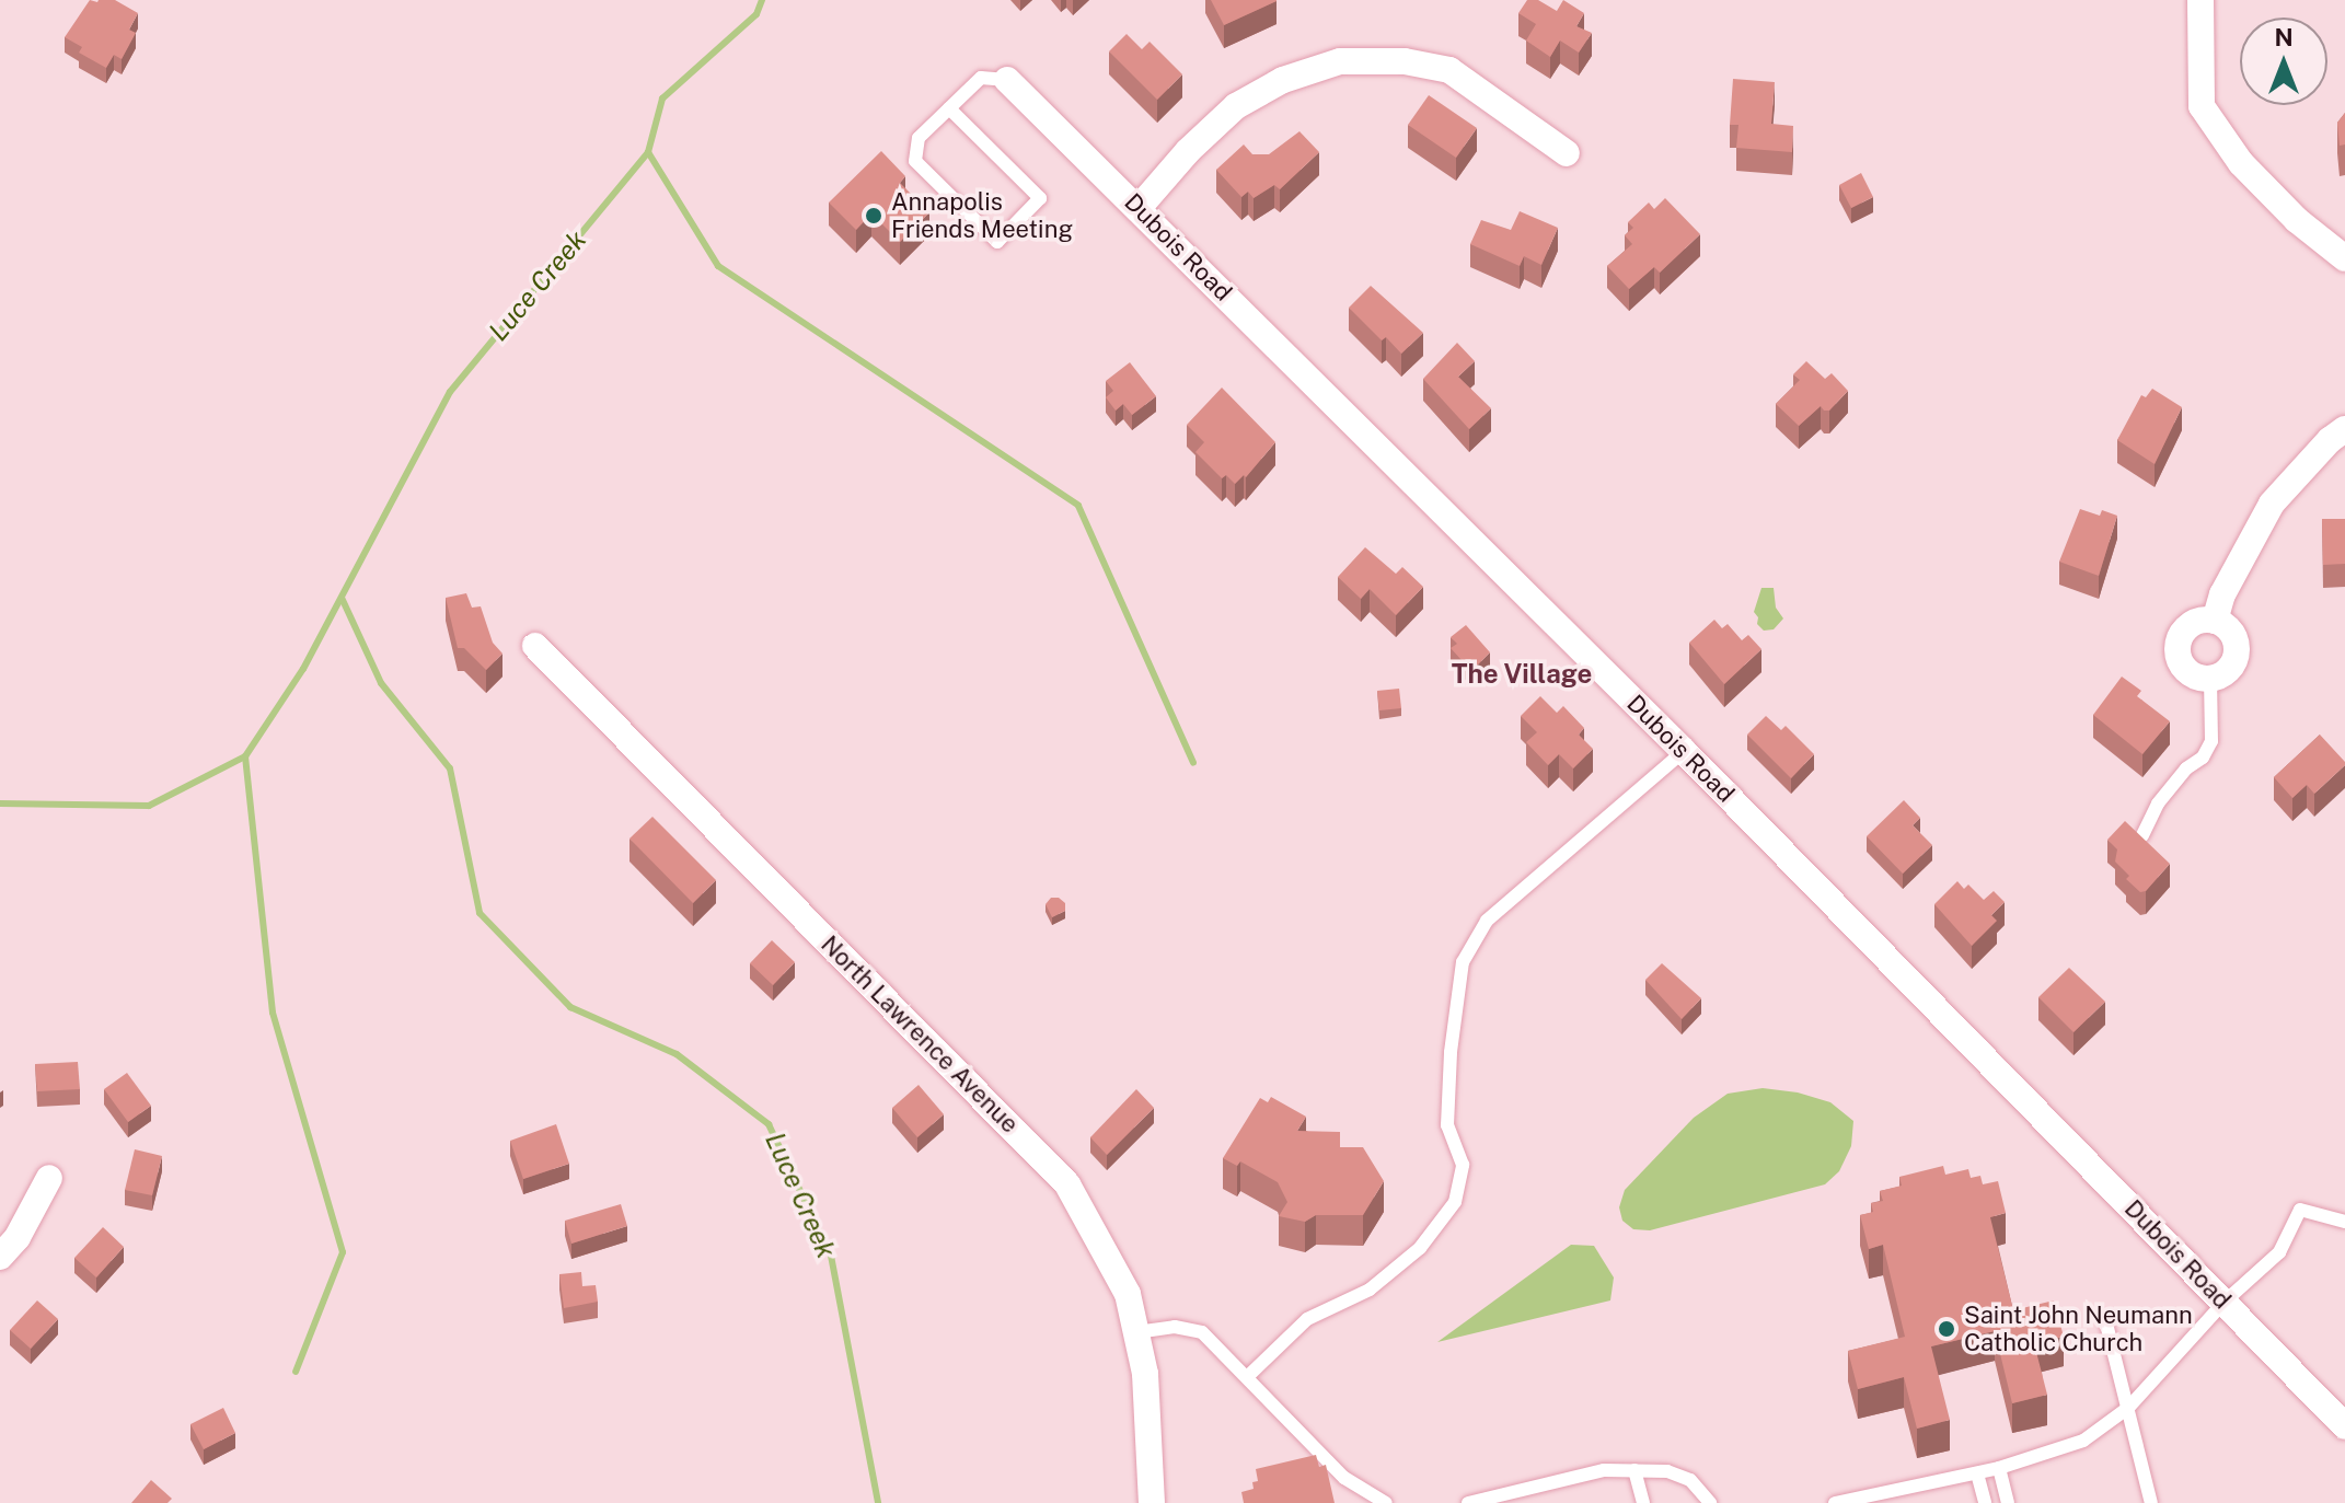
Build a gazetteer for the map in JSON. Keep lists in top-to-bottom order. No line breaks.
{"streets":{"street":["Dubois Road","North Lawrence Avenue"]},"districts":["The Village"],"water":["Luce Creek"],"places":["Annapolis Friends Meeting","Saint John Neumann Catholic Church"],"north":"top"}
